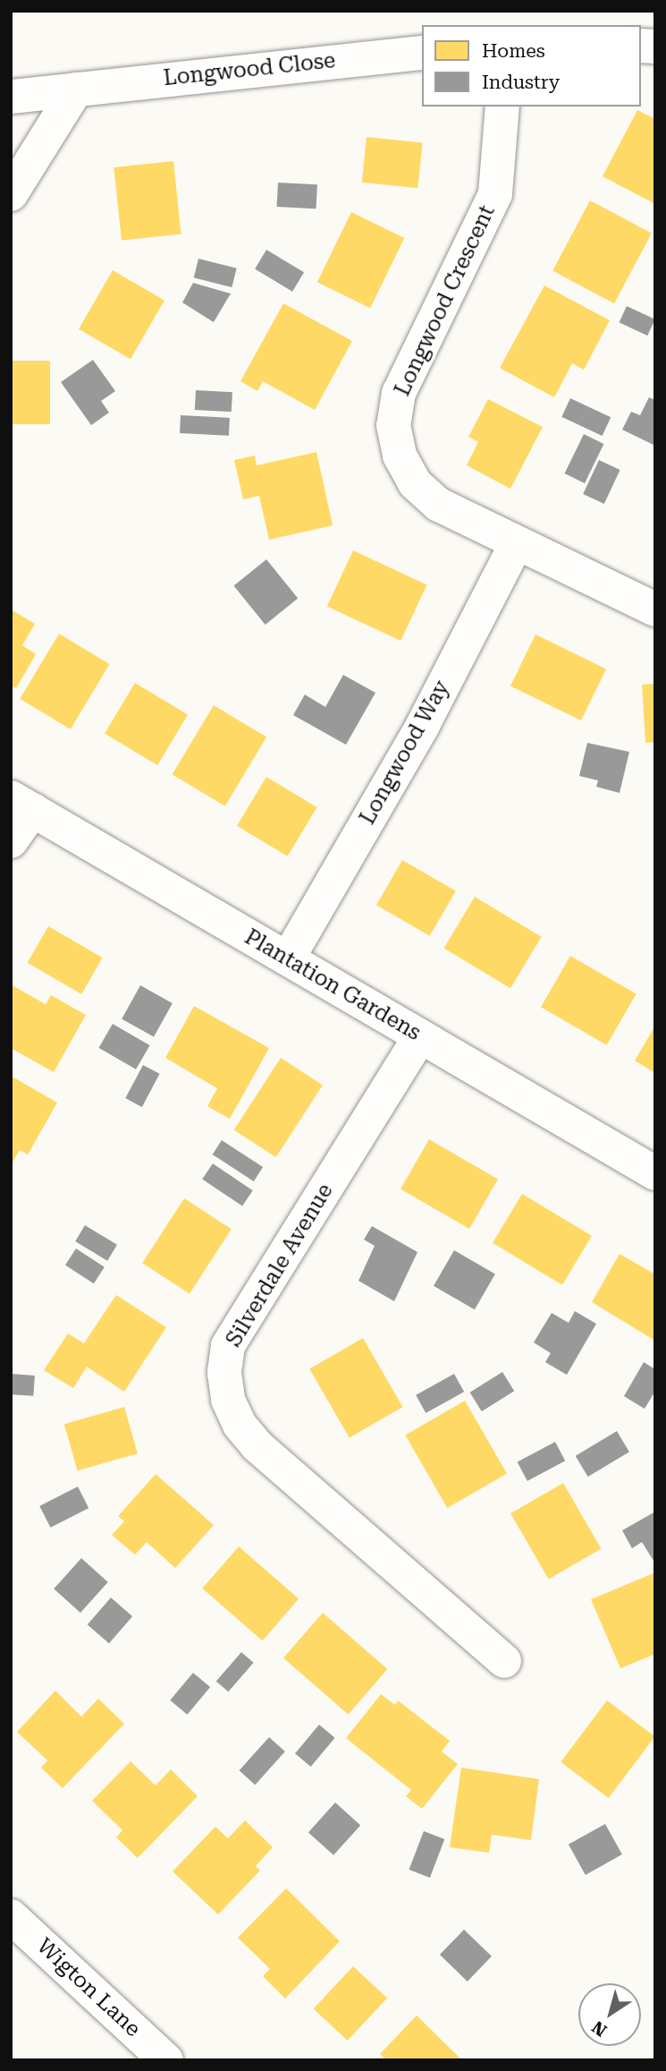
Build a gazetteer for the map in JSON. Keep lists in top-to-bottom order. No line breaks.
{"streets":{"street":["Longwood Close","Longwood Crescent","Longwood Way","Plantation Gardens","Silverdale Avenue","Wigton Lane"]},"crossings":[["Longwood Crescent","Longwood Way"],["Longwood Way","Plantation Gardens"],["Plantation Gardens","Silverdale Avenue"]],"legend":["Homes","Industry"],"north":"bottom left"}
